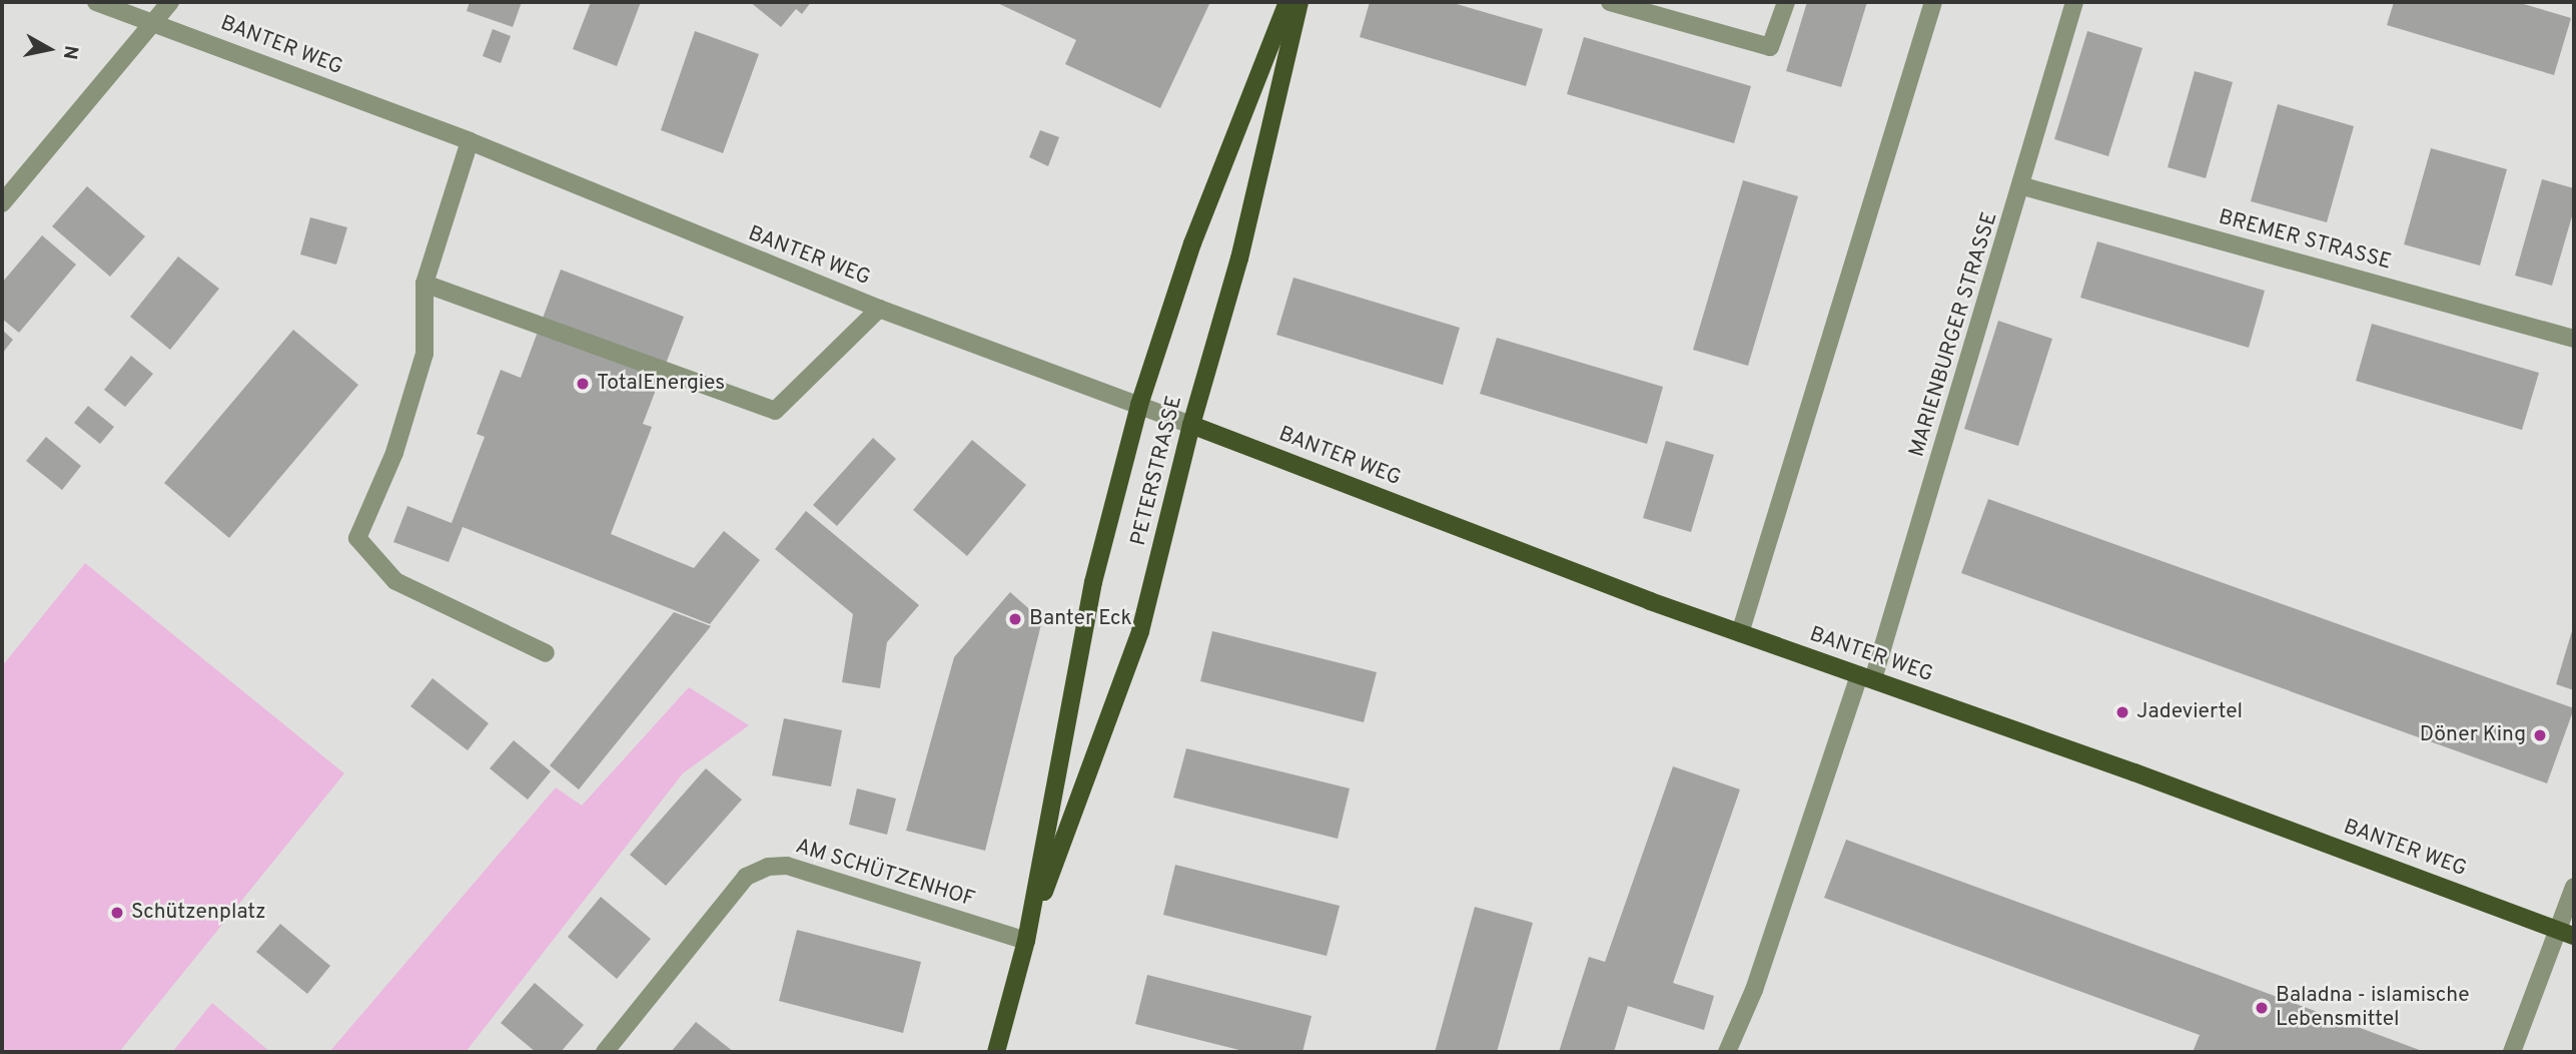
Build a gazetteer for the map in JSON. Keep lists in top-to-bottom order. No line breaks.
{"streets":{"main road":["BANTER WEG","PETERSTRASSE"],"street":["BREMER STRASSE","MARIENBURGER STRASSE","AM SCHÜTZENHOF"]},"crossings":[["BANTER WEG","MARIENBURGER STRASSE"],["BANTER WEG","PETERSTRASSE"],["BREMER STRASSE","MARIENBURGER STRASSE"],["PETERSTRASSE","AM SCHÜTZENHOF"]],"places":["TotalEnergies","Banter Eck","Jadeviertel","Döner King","Schützenplatz","Baladna - islamische Lebensmittel"],"north":"right"}
